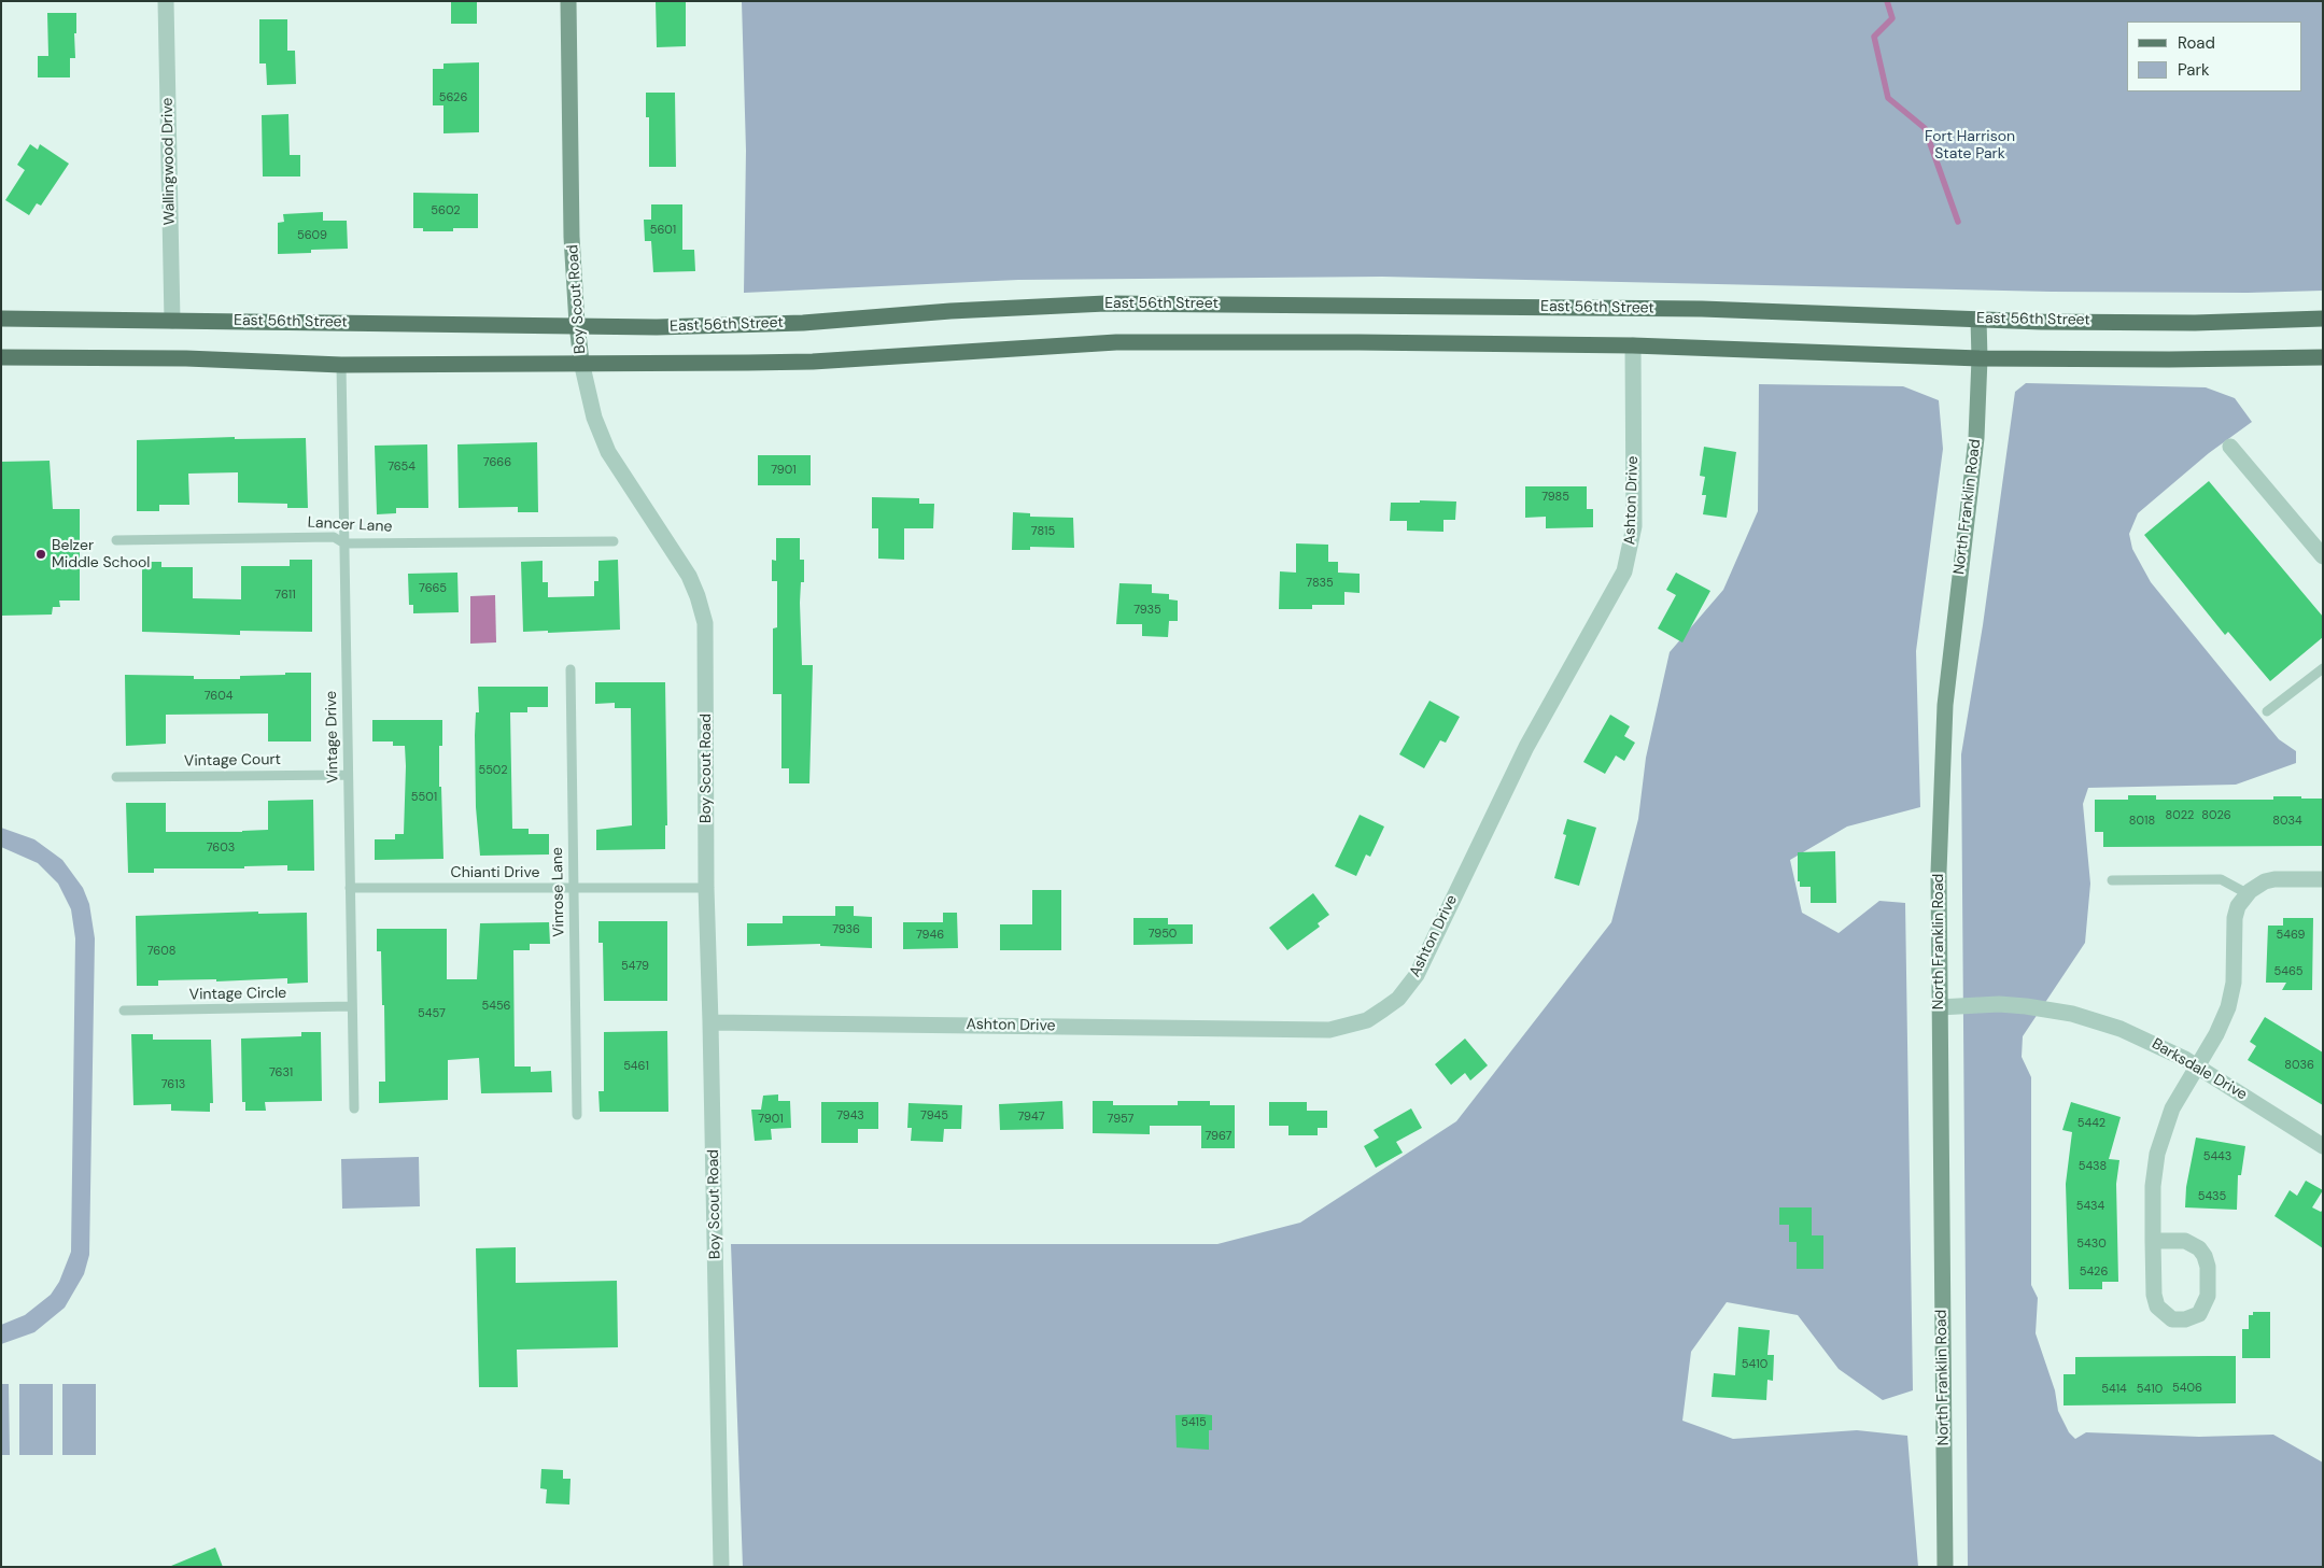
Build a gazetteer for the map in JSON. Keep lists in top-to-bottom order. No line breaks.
{"streets":{"main road":["Boy Scout Road","East 56th Street","North Franklin Road"],"street":["Wallingwood Drive","Ashton Drive","Barksdale Drive"],"lane":["Lancer Lane","Vintage Drive","Vintage Court","Chianti Drive","Vinrose Lane","Vintage Circle"]},"crossings":[["Wallingwood Drive","East 56th Street"],["Boy Scout Road","East 56th Street"],["Boy Scout Road","Ashton Drive"],["Boy Scout Road","Chianti Drive"],["East 56th Street","North Franklin Road"],["North Franklin Road","Barksdale Drive"],["Lancer Lane","Vintage Drive"],["Vintage Drive","Vintage Court"],["Vintage Drive","Chianti Drive"],["Vintage Drive","Vintage Circle"],["Chianti Drive","Vinrose Lane"]],"parks":["Fort Harrison State Park"],"places":["Belzer Middle School"],"house_numbers":["5626","5602","5601","5609","7666","7654","7901","7985","7815","7835","7665","7611","7935","7604","5502","5501","8022","8026","8018","8034","7603","7936","7950","7946","5469","7608","5479","5465","5456","5457","8036","5461","7631","7613","7943","7945","7947","7901","7957","5442","7967","5443","5438","5435","5434","5430","5426","5410","5406","5414","5410","5415"],"legend":["Road","Park"]}
